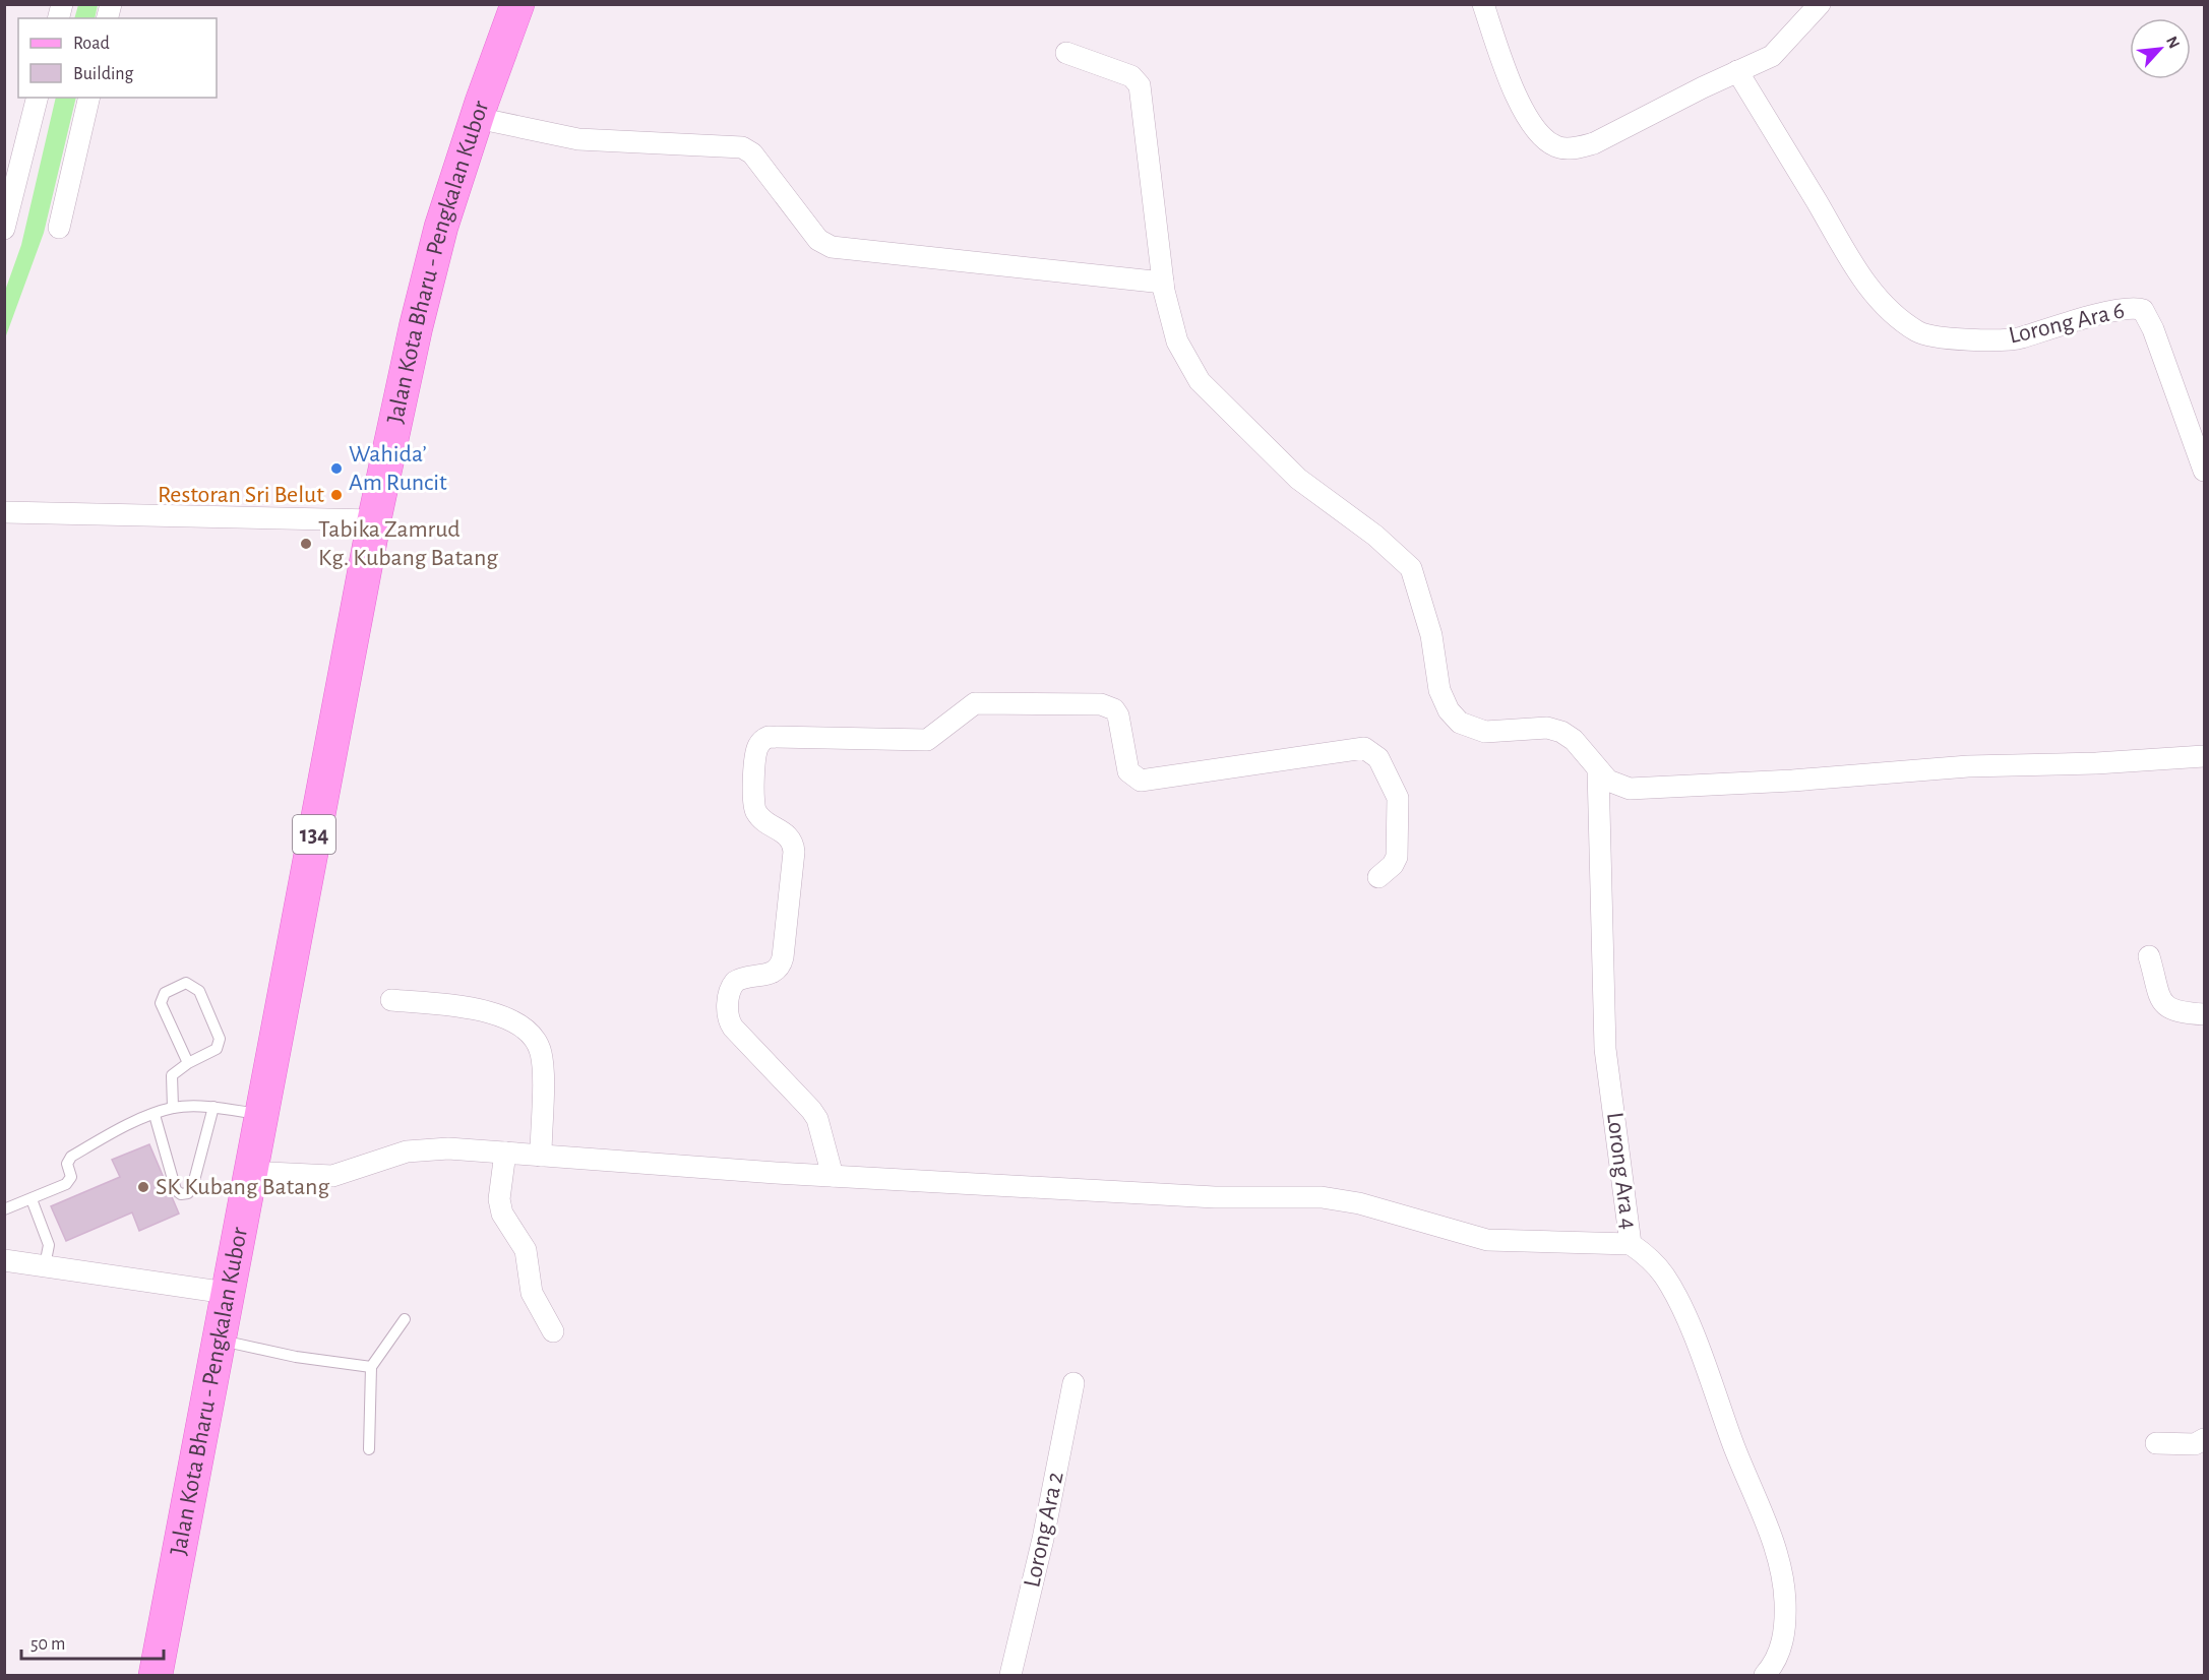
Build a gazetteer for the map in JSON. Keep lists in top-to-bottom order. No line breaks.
{"streets":{"main road":["Jalan Kota Bharu - Pengkalan Kubor","134"],"street":["Lorong Ara 6","Lorong Ara 4","Lorong Ara 2"]},"places":["Wahida’ Am Runcit","Restoran Sri Belut","Tabika Zamrud Kg. Kubang Batang","SK Kubang Batang"],"legend":["Road","Building"],"scale_bar":"50 m","north":"top right"}
